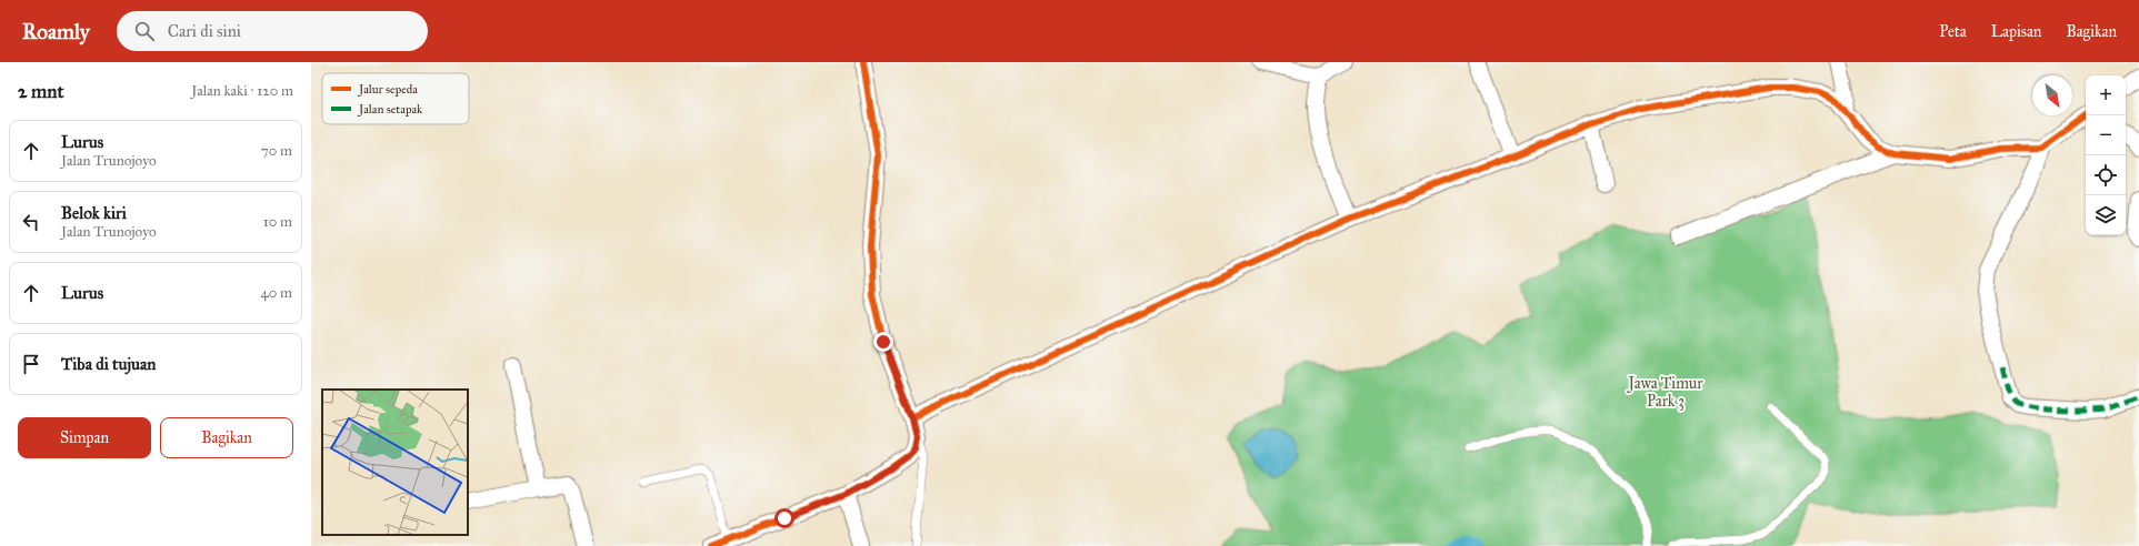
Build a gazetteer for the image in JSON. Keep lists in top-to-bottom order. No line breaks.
{"parks":["Jawa Timur Park 3"],"legend":["Jalur sepeda","Jalan setapak"],"north":"bottom right","page":{"header":"Roamly","search":"Cari di sini","nav":["Peta","Lapisan","Bagikan"],"heading":["2 mnt","Jalan kaki · 120 m"],"map_buttons":["+","−"],"list":[["Lurus","Jalan Trunojoyo","70 m"],["Belok kiri","Jalan Trunojoyo","10 m"],["Lurus","40 m"],"Tiba di tujuan"],"buttons":["Simpan","Bagikan"]}}
